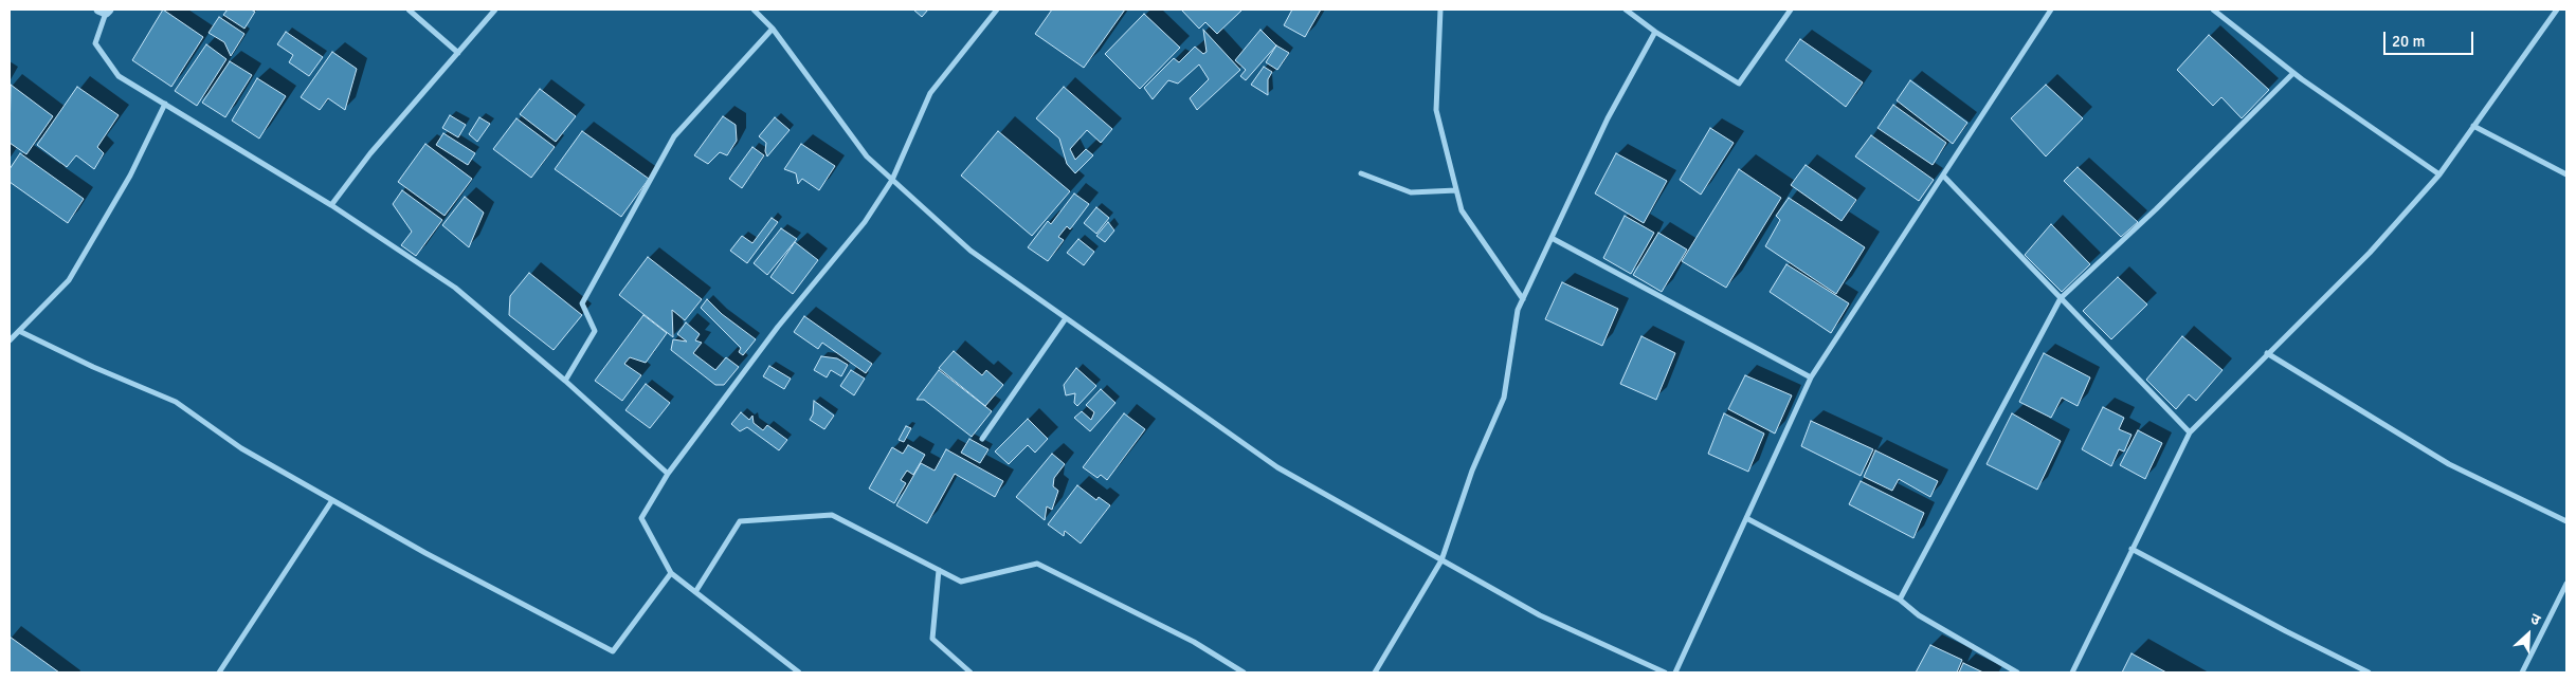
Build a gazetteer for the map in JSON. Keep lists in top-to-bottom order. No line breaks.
{"scale_bar":"20 m","north":"top right"}
